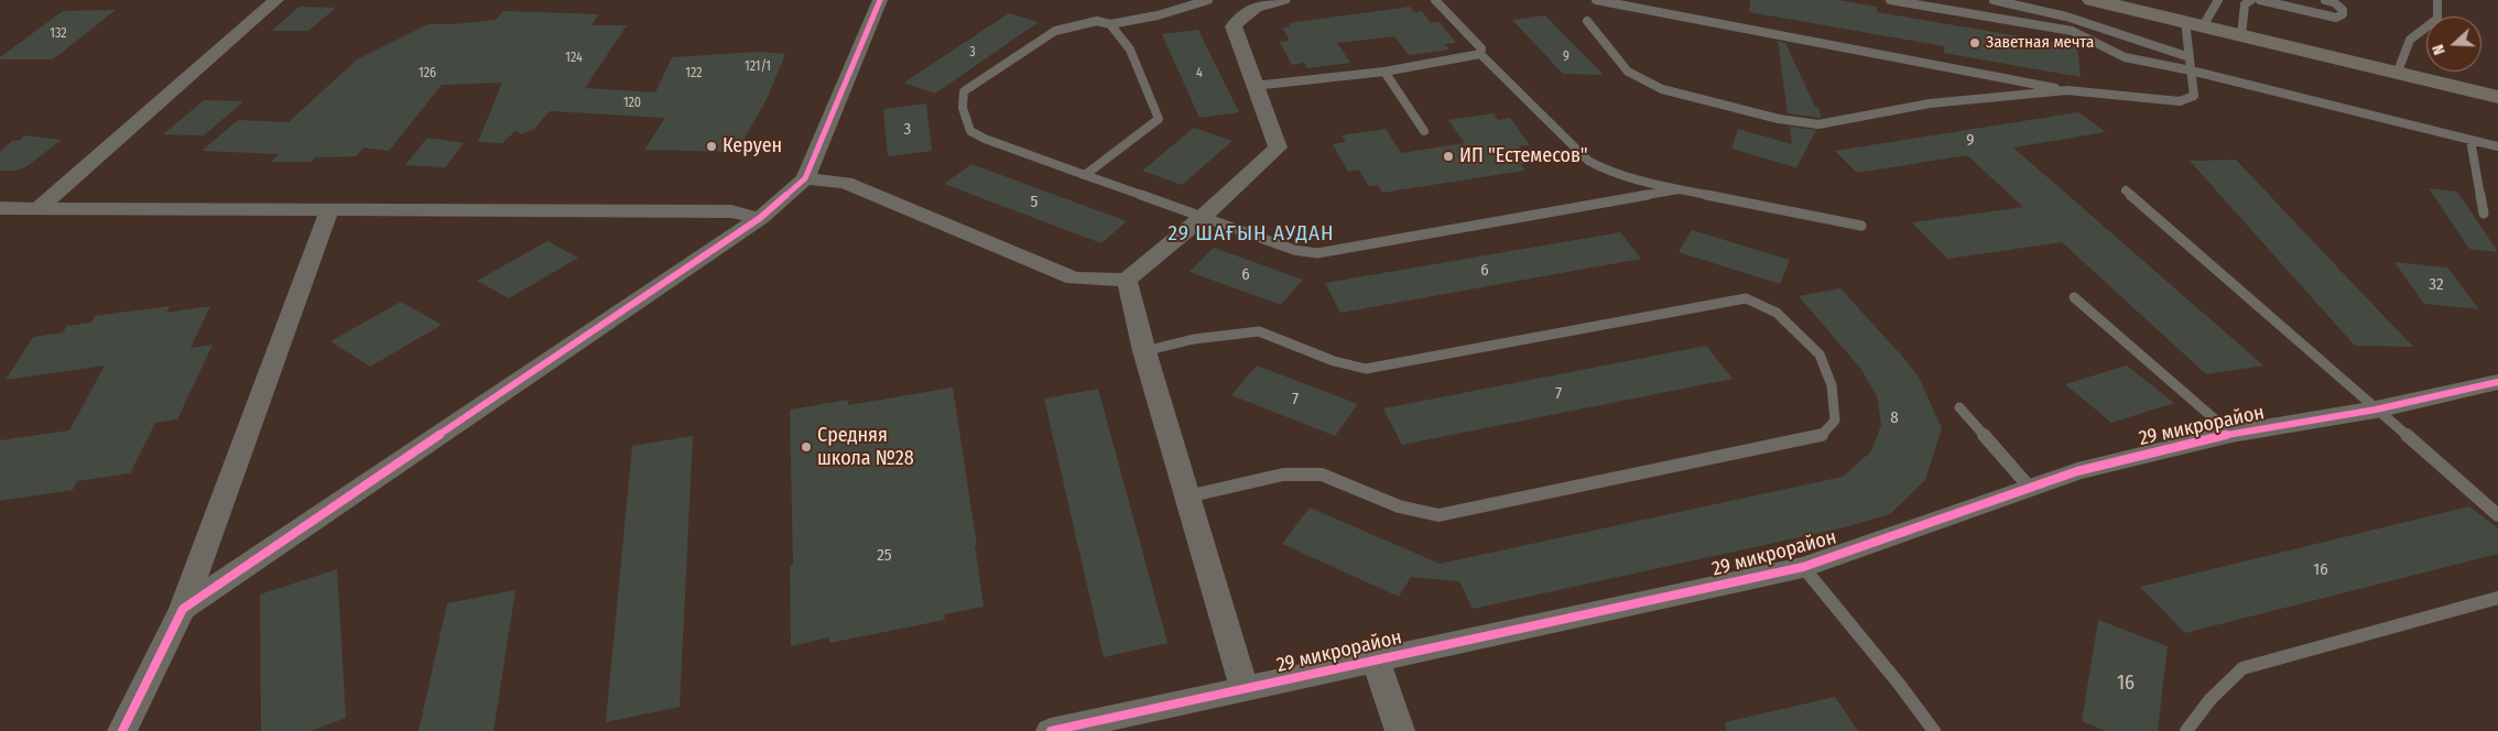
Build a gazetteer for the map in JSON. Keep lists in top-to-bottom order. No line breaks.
{"streets":{"street":["29 микрорайон"]},"districts":["29 ШАҒЫН АУДАН"],"places":["Заветная мечта","Керуен","ИП \"Естемесов\"","Средняя школа №28"],"house_numbers":["132","3","9","124","121/1","126","122","4","120","3","9","5","6","6","32","7","7","8","25","16","16"],"north":"left"}
